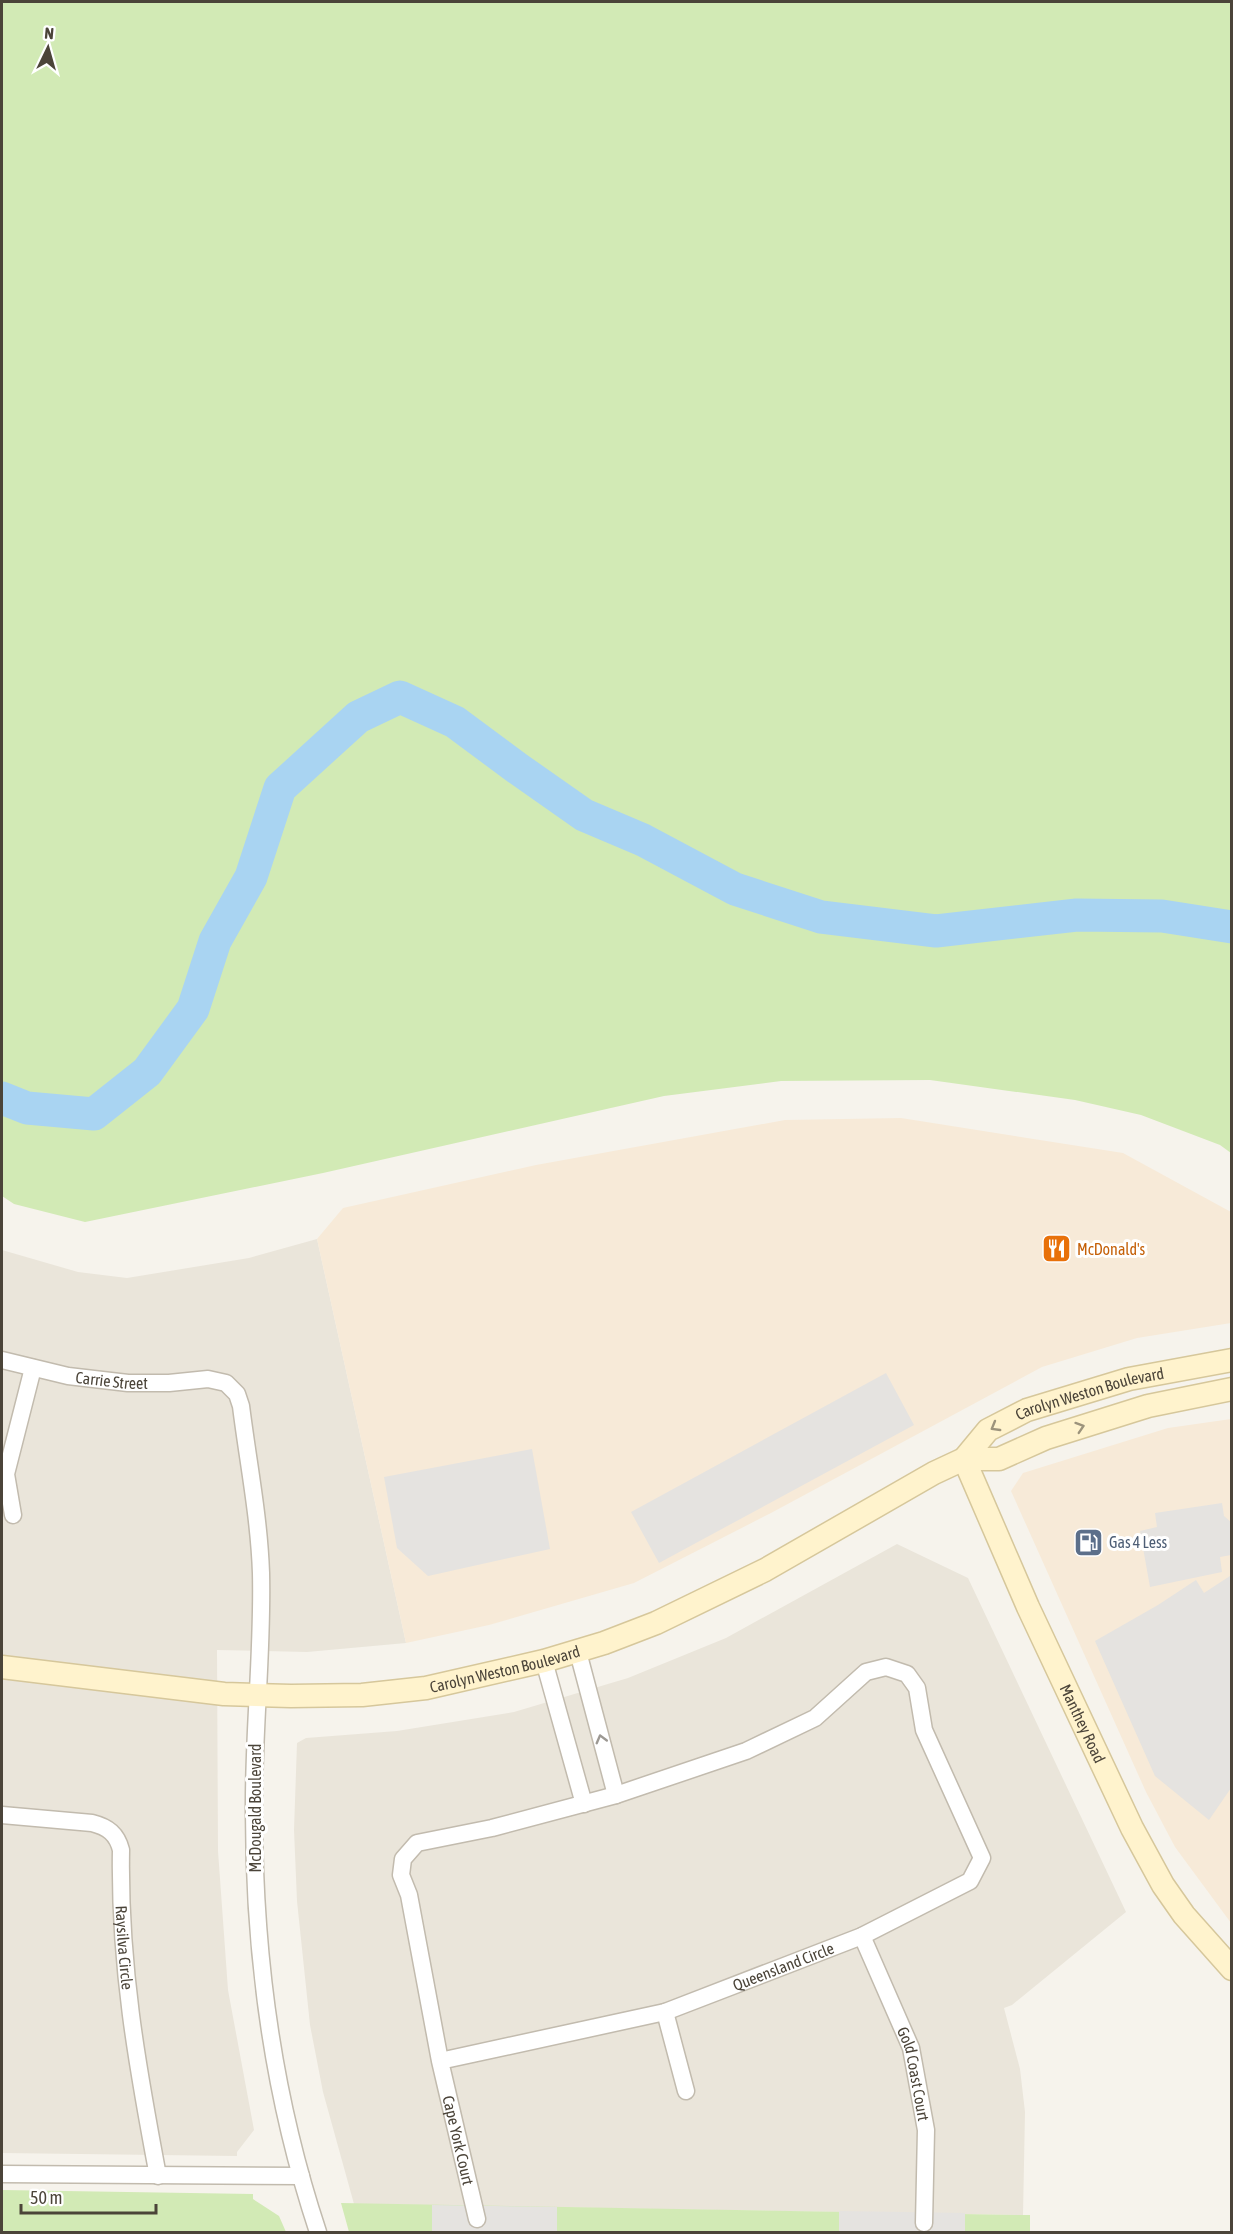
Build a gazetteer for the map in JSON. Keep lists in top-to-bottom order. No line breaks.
{"streets":{"street":["Carrie Street","Carolyn Weston Boulevard","Manthey Road","McDougald Boulevard","Raysilva Circle","Queensland Circle","Gold Coast Court","Cape York Court"]},"crossings":[["Carrie Street","McDougald Boulevard"],["Carolyn Weston Boulevard","Manthey Road"],["Carolyn Weston Boulevard","McDougald Boulevard"],["Queensland Circle","Gold Coast Court"],["Queensland Circle","Cape York Court"]],"places":{"restaurant":["McDonald's"],"fuel station":["Gas 4 Less"]},"scale_bar":"50 m","north":"top"}
